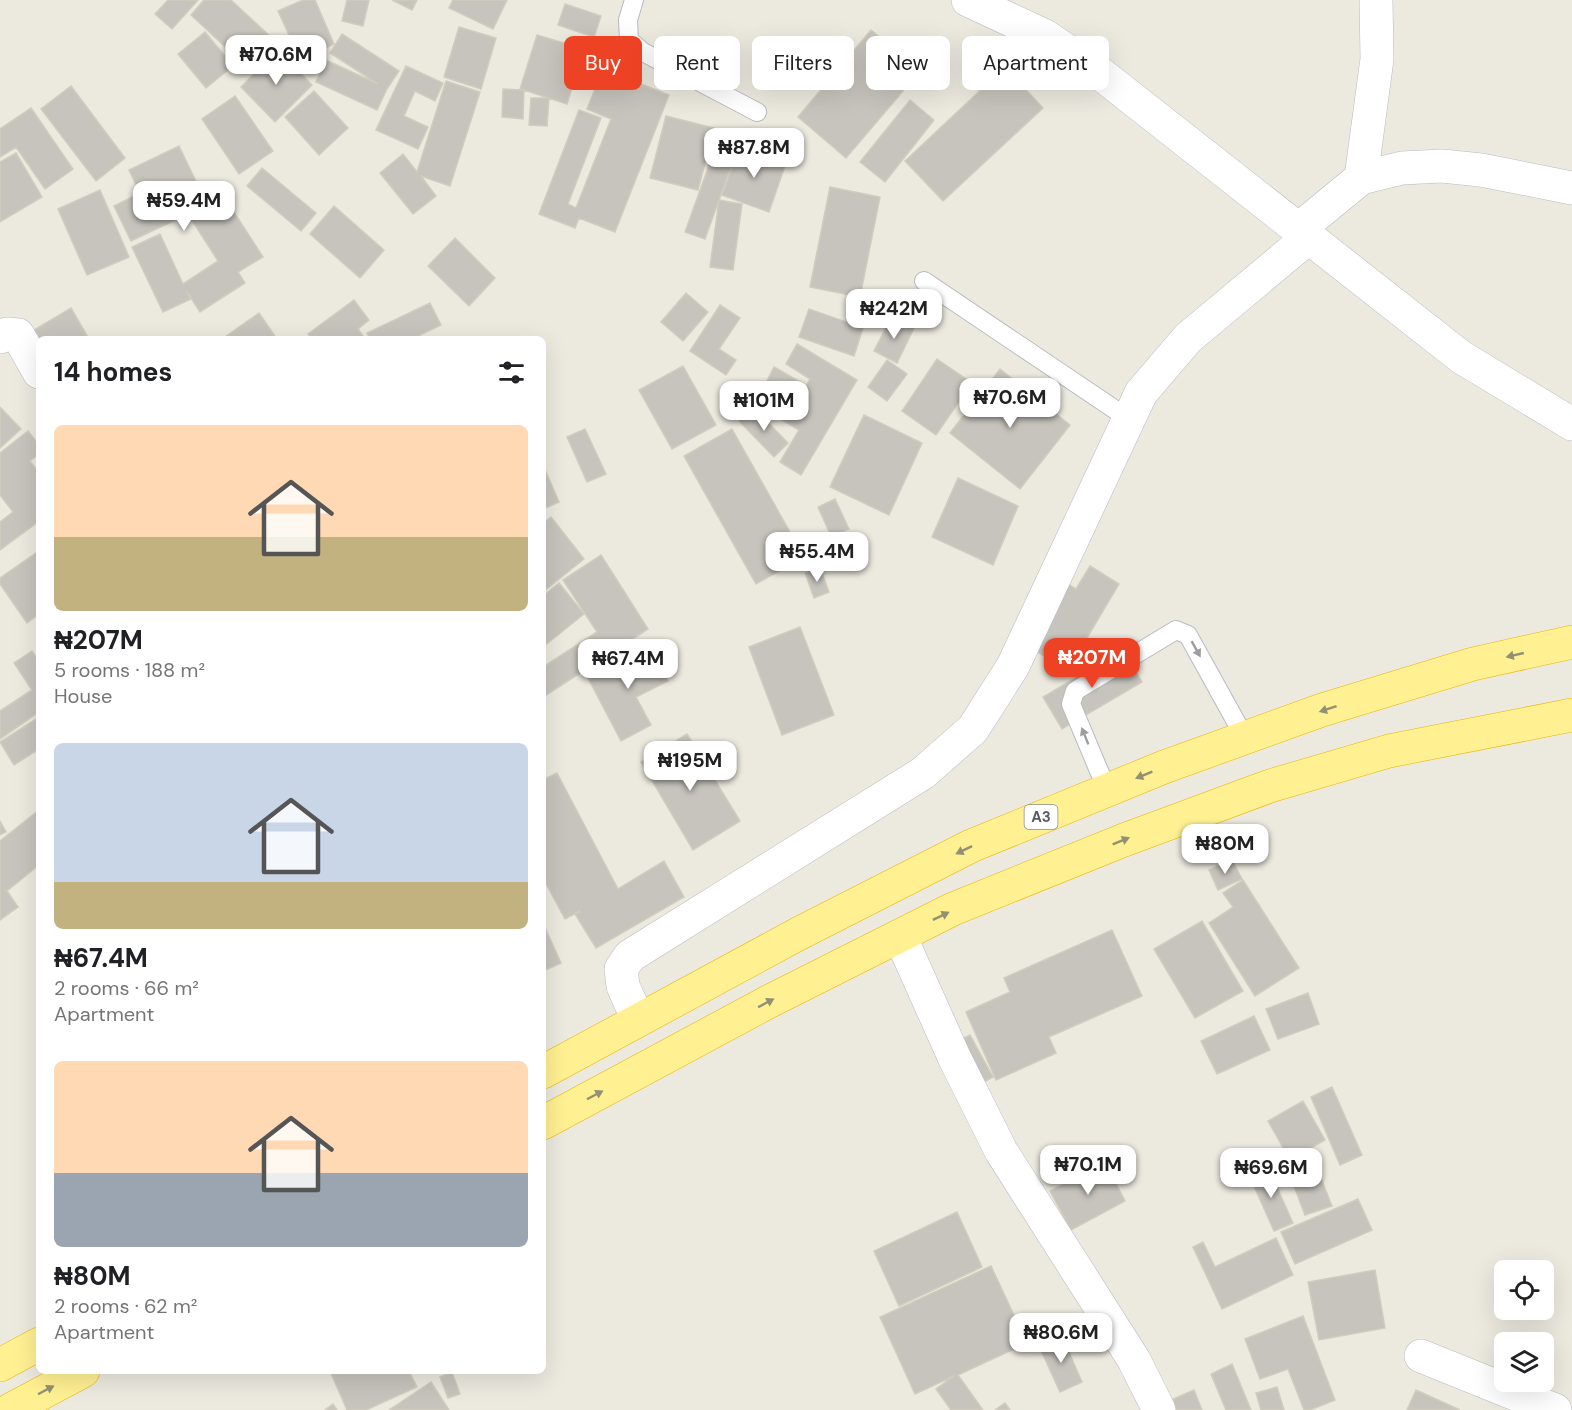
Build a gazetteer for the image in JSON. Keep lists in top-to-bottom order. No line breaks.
{"streets":{"highway":["A3"]},"page":{"price":["₦70.6M","₦87.8M","₦59.4M","₦242M","₦70.6M","₦101M","₦55.4M","₦207M","₦67.4M","₦195M","₦80M","₦70.1M","₦69.6M","₦80.6M"],"chip":["Buy","Rent","Filters","New","Apartment"],"heading":"14 homes","list":[{"name":"₦207M","note":"5 rooms · 188 m² · House"},{"name":"₦67.4M","note":"2 rooms · 66 m² · Apartment"},{"name":"₦80M","note":"2 rooms · 62 m² · Apartment"}]}}
